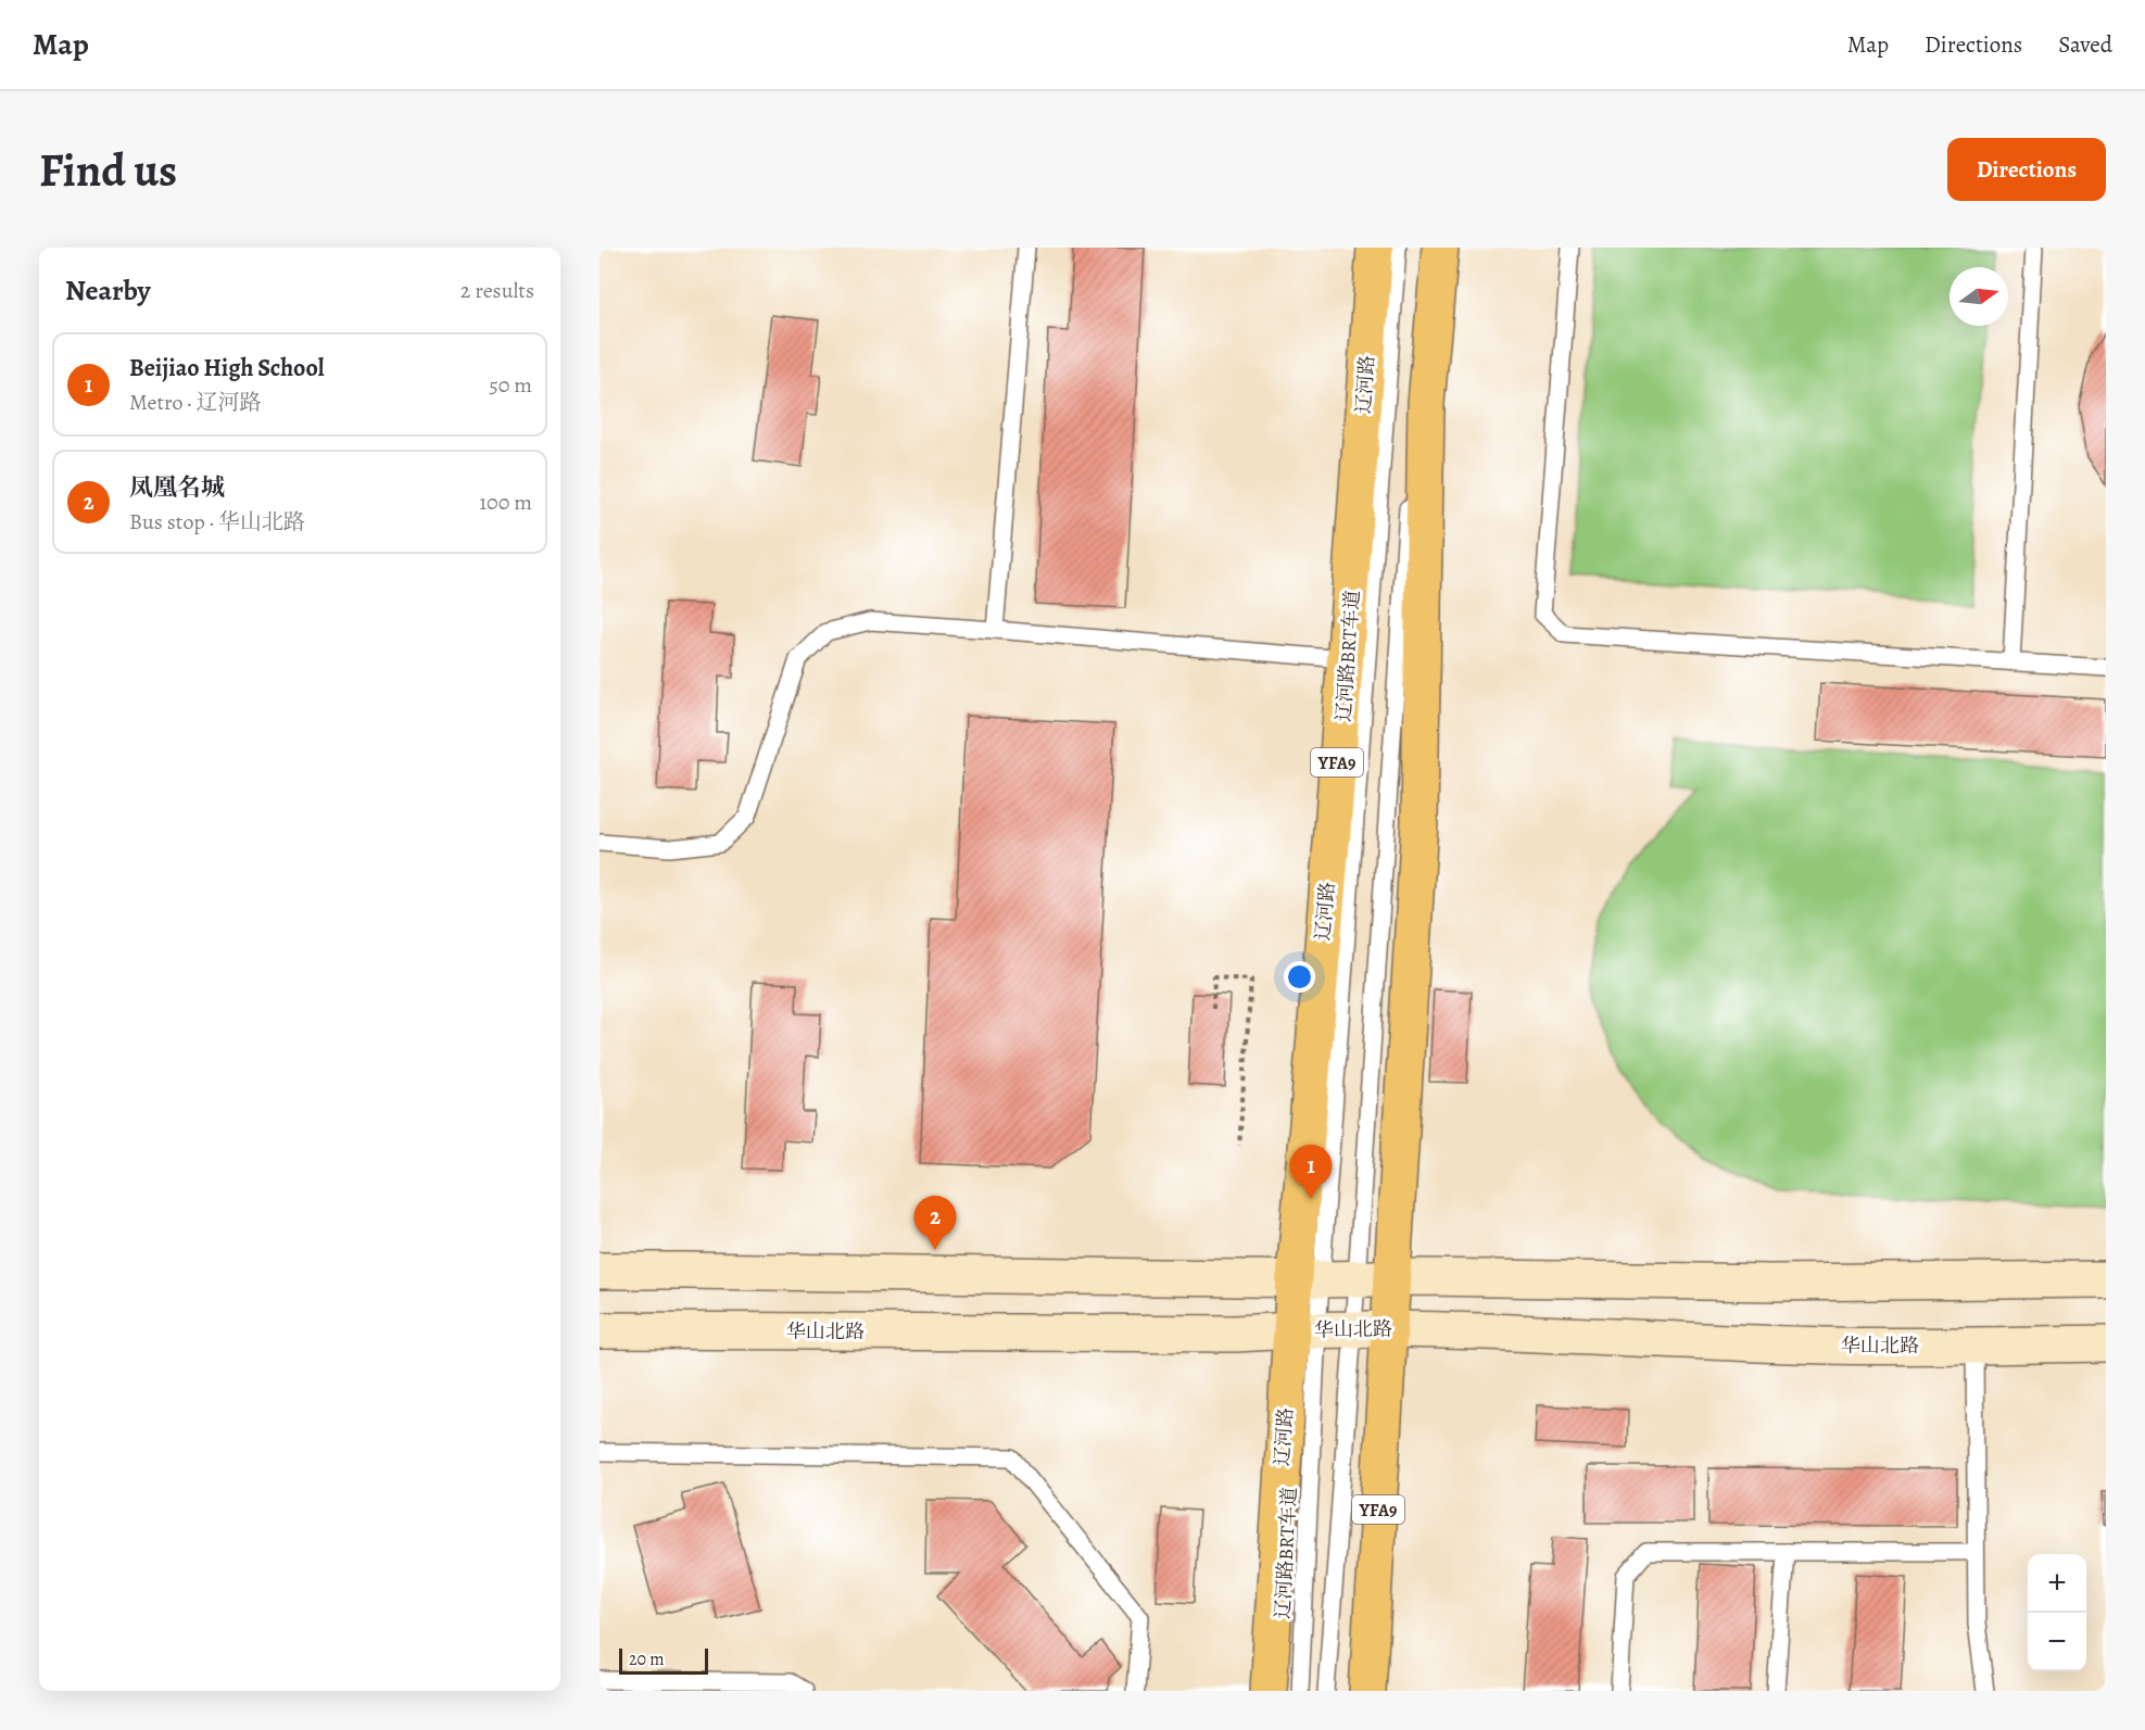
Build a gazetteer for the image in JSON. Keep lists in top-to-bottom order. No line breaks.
{"streets":{"main road":["辽河路","YFA9","华山北路"],"lane":["辽河路BRT车道"]},"crossings":[["辽河路","辽河路BRT车道"],["辽河路","华山北路"],["辽河路BRT车道","华山北路"],["YFA9","华山北路"]],"scale_bar":"20 m","north":"right","page":{"header":"Map","nav":["Map","Directions","Saved"],"buttons":"Directions","title":"Find us","heading":["Nearby","2 results"],"list":[{"mark":"1","name":"Beijiao High School","note":"Metro · 辽河路","value":"50 m"},{"mark":"2","name":"凤凰名城","note":"Bus stop · 华山北路","value":"100 m"}],"pins":["1","2"],"map_buttons":["+","−"],"scale":"20 m"}}
